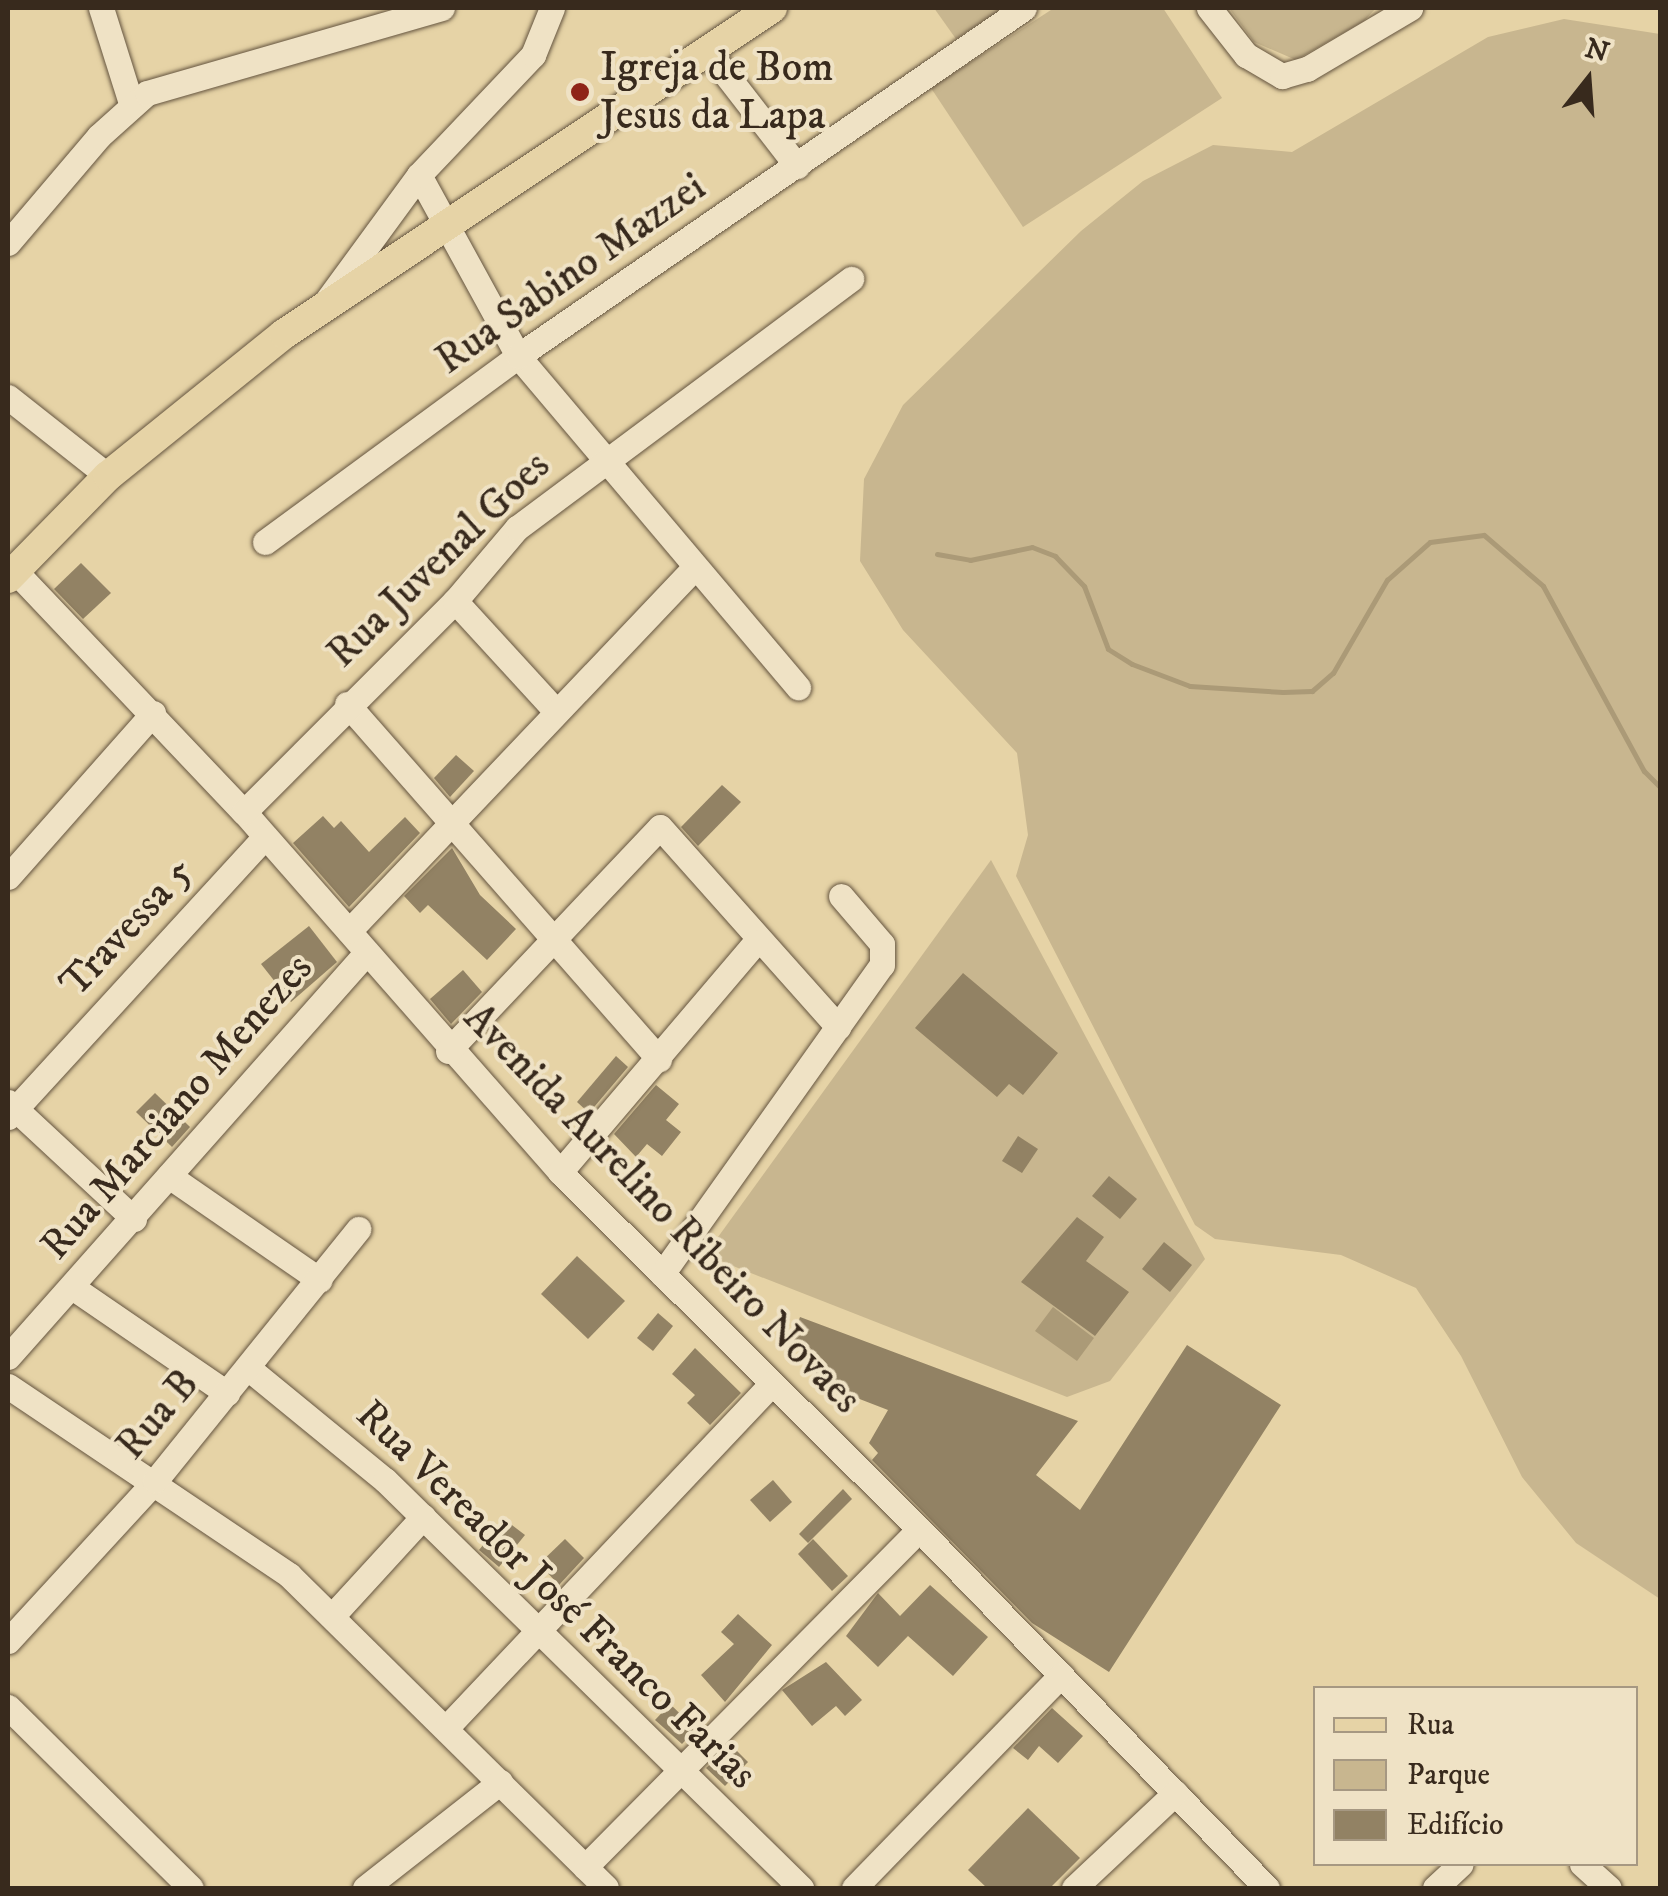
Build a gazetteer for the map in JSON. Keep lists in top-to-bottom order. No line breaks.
{"streets":{"street":["Rua Sabino Mazzei","Rua Juvenal Goes","Travessa 5","Rua Marciano Menezes","Avenida Aurelino Ribeiro Novaes","Rua B","Rua Vereador José Franco Farias"]},"crossings":[["Rua Juvenal Goes","Avenida Aurelino Ribeiro Novaes"],["Travessa 5","Avenida Aurelino Ribeiro Novaes"],["Rua Marciano Menezes","Avenida Aurelino Ribeiro Novaes"],["Rua B","Rua Vereador José Franco Farias"]],"places":["Igreja de Bom Jesus da Lapa"],"legend":["Rua","Parque","Edifício"],"north":"top"}
